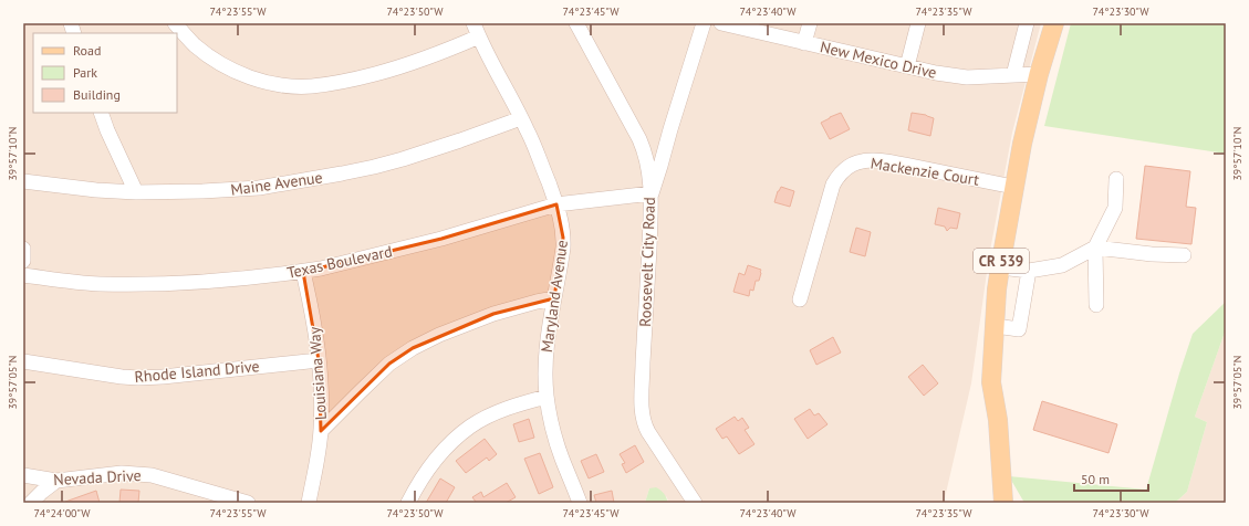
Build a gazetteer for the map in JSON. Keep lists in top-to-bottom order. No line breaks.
{"streets":{"main road":["CR 539"],"street":["New Mexico Drive","Mackenzie Court","Maine Avenue","Texas Boulevard","Roosevelt City Road","Maryland Avenue","Rhode Island Drive","Louisiana Way","Nevada Drive"]},"crossings":[["New Mexico Drive","CR 539"],["Mackenzie Court","CR 539"],["Maine Avenue","Maryland Avenue"],["Texas Boulevard","Roosevelt City Road"],["Texas Boulevard","Maryland Avenue"],["Texas Boulevard","Louisiana Way"],["Rhode Island Drive","Louisiana Way"]],"legend":["Road","Park","Building"],"scale_bar":"50 m","coordinates":["74°23'55\"W","74°23'50\"W","74°23'45\"W","74°23'40\"W","74°23'35\"W","74°23'30\"W","39°57'10\"N","39°57'05\"N","74°24'00\"W"]}
